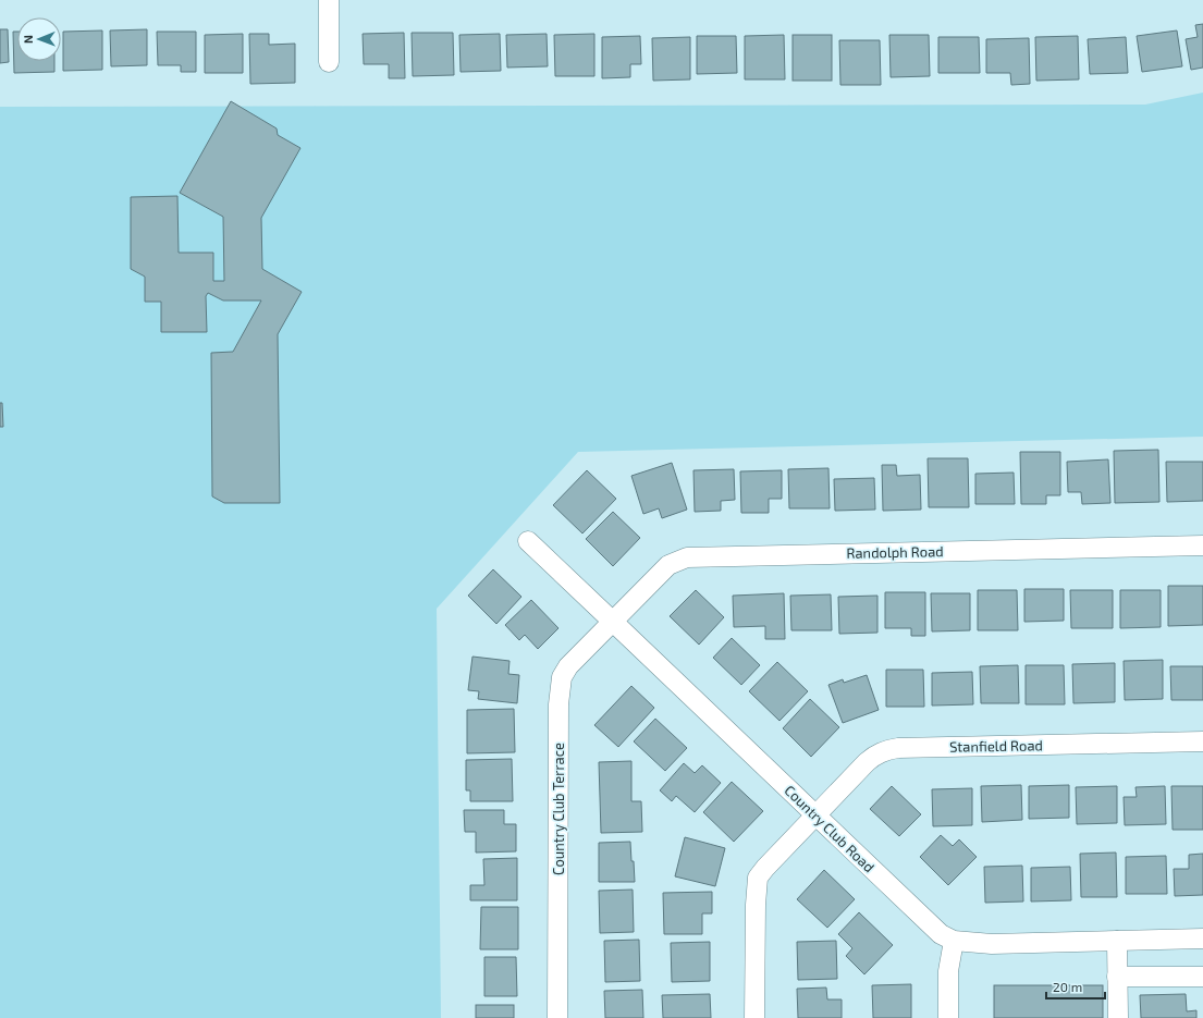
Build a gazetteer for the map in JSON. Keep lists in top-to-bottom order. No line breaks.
{"streets":{"street":["Randolph Road","Stanfield Road","Country Club Terrace","Country Club Road"]},"crossings":[["Randolph Road","Country Club Terrace"],["Randolph Road","Country Club Road"],["Stanfield Road","Country Club Road"],["Country Club Terrace","Country Club Road"]],"scale_bar":"20 m","north":"left"}
